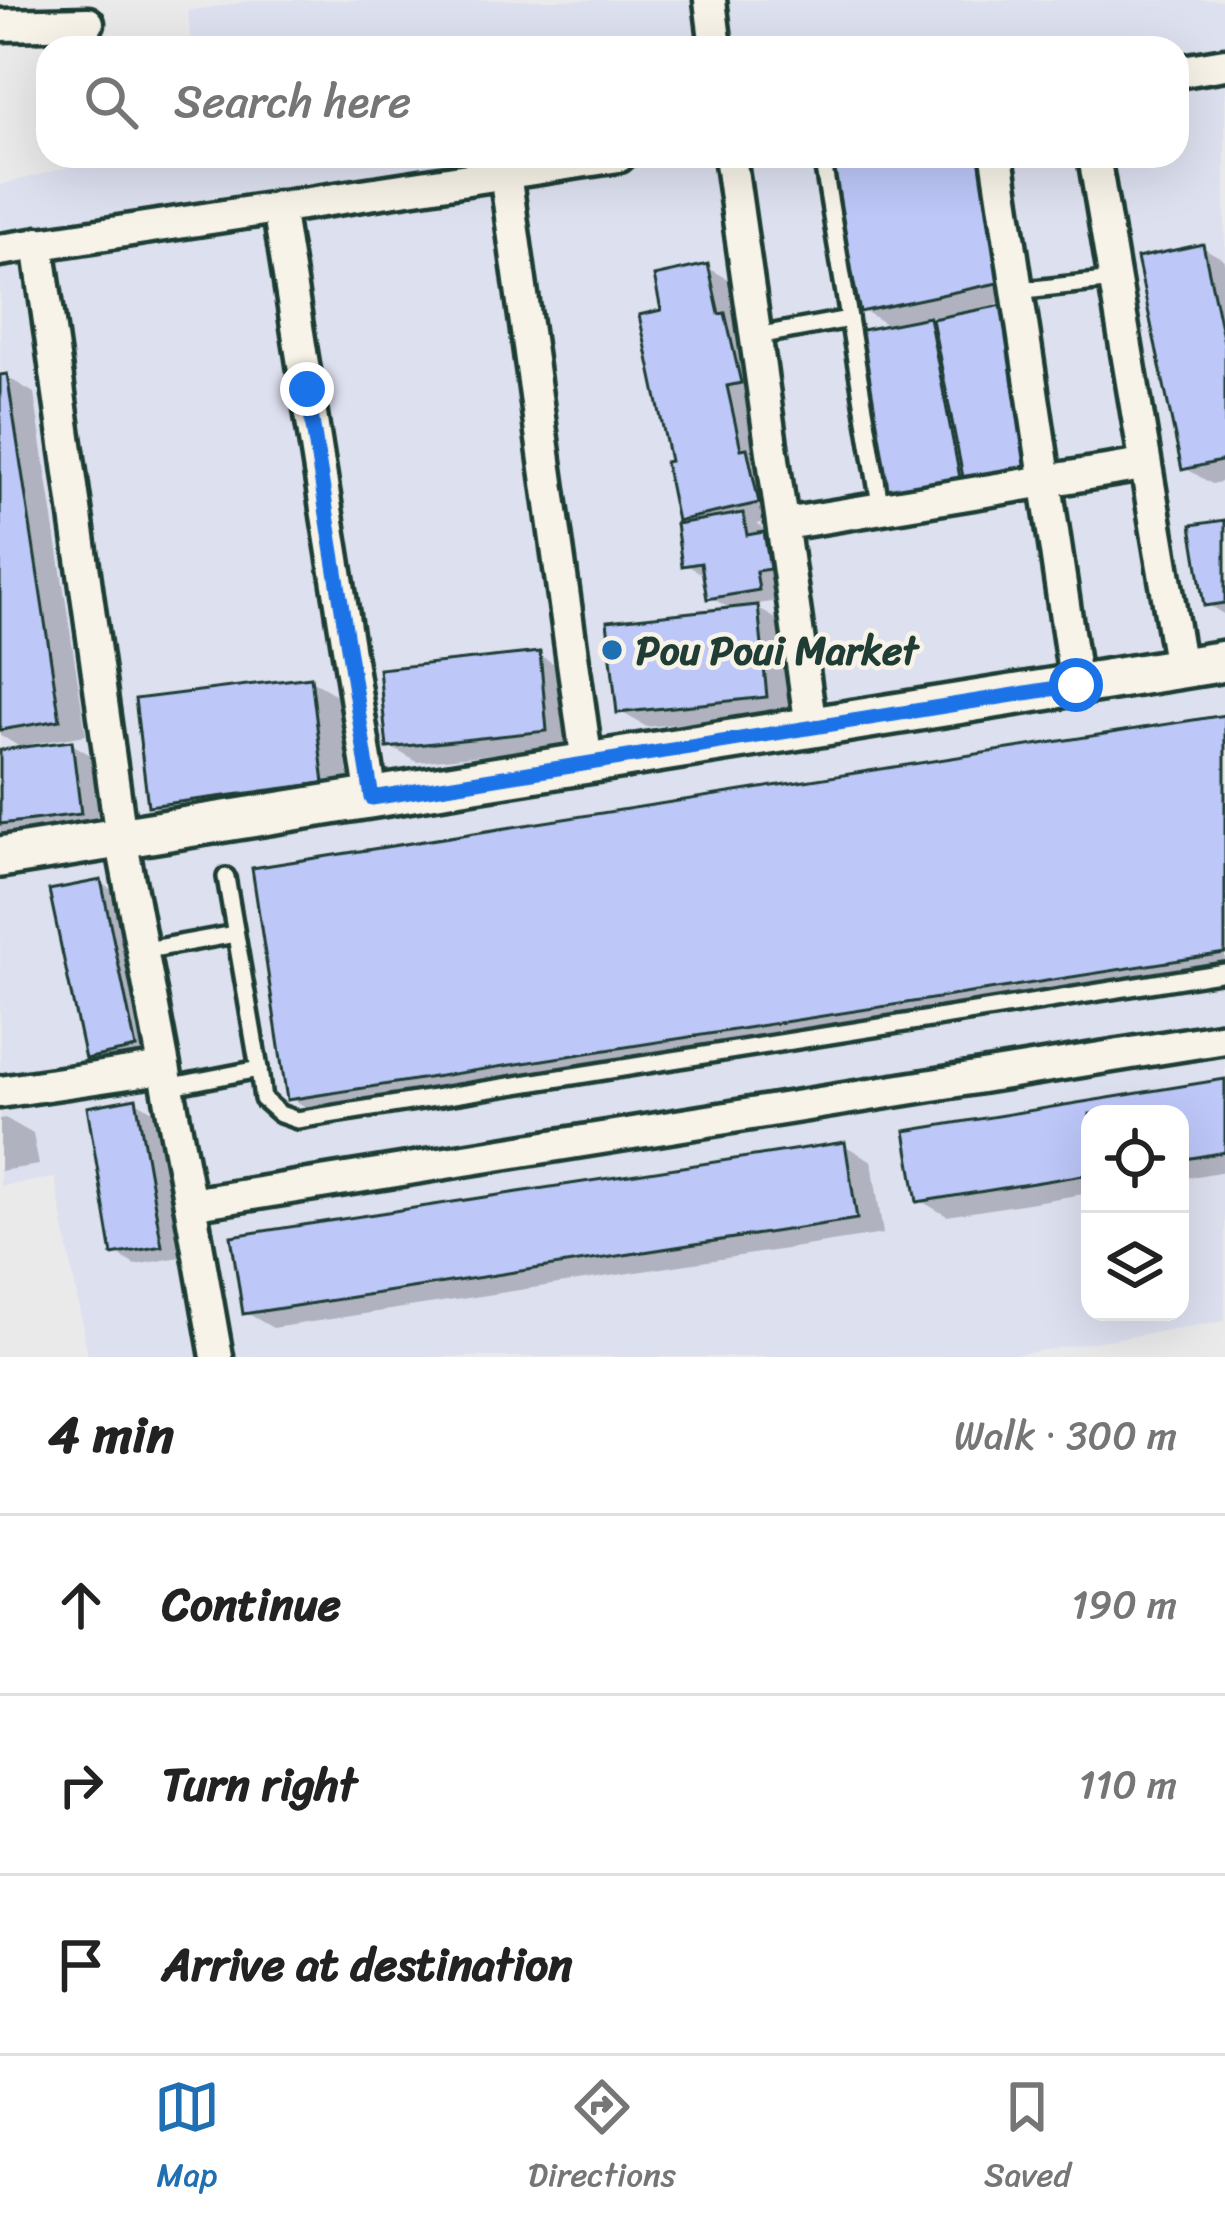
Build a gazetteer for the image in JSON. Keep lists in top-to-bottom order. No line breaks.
{"places":["Pou Poui Market"],"page":{"search":"Search here","heading":["4 min","Walk · 300 m"],"list":[["Continue","190 m"],["Turn right","110 m"],"Arrive at destination"],"nav":["Map","Directions","Saved"]}}
